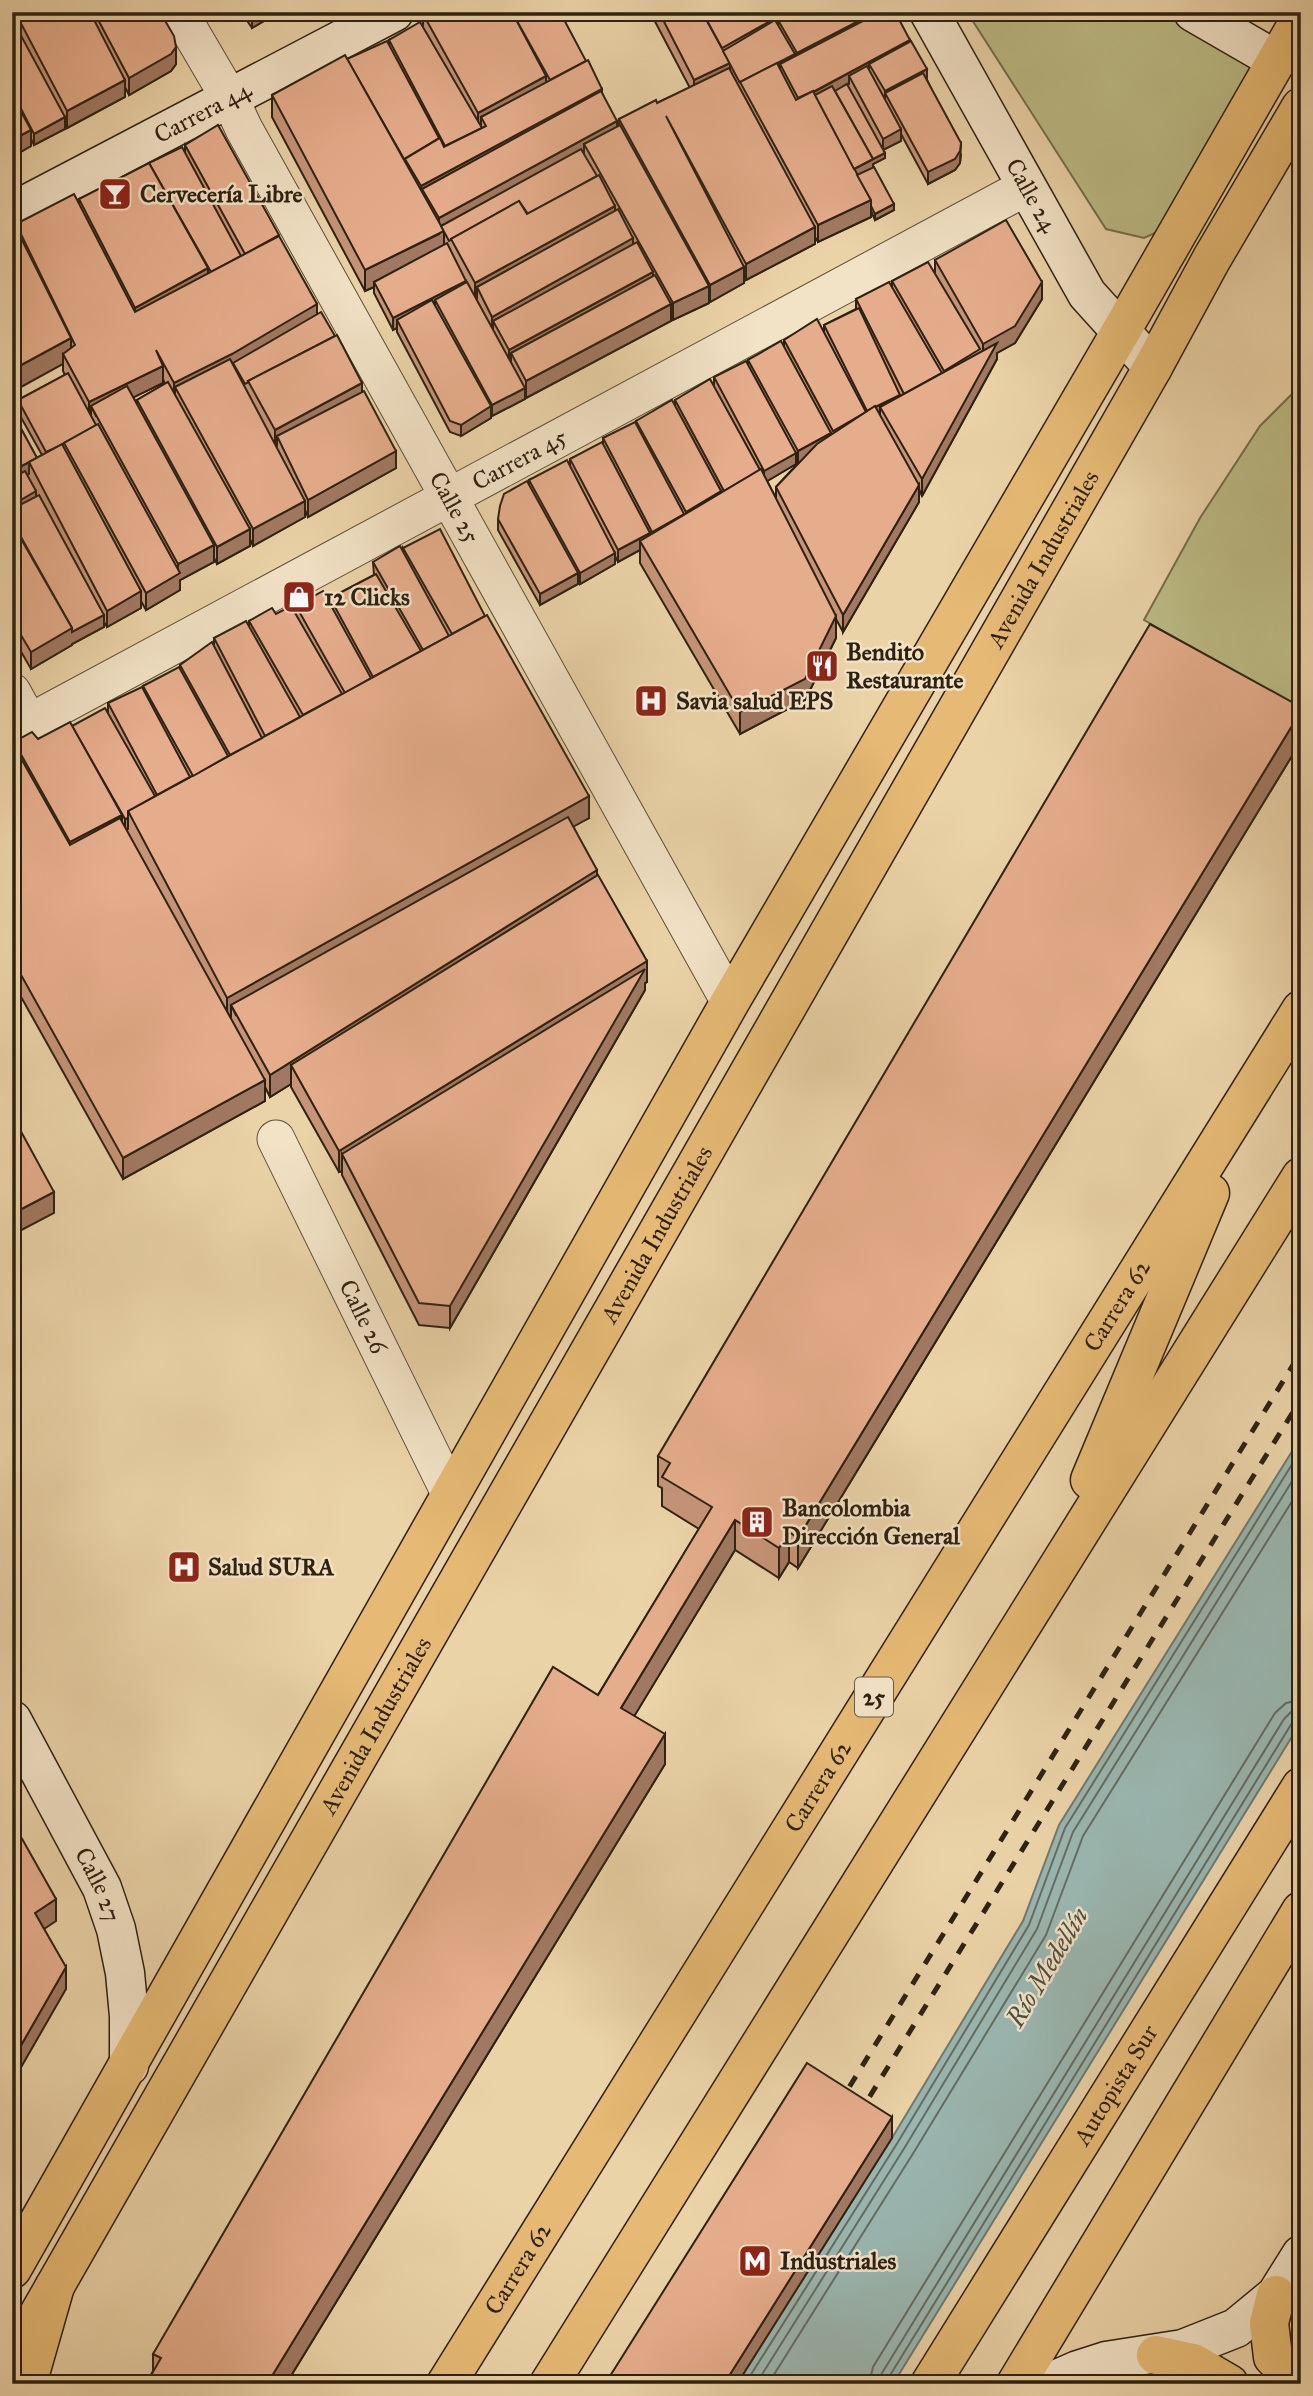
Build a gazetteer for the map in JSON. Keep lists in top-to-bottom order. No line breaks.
{"streets":{"main road":["Avenida Industriales","Carrera 62","25","Autopista Sur"],"street":["Carrera 44","Calle 24","Carrera 45","Calle 25","Calle 26","Calle 27"]},"crossings":[["Carrera 44","Calle 25"],["Calle 24","Carrera 45"],["Calle 24","Avenida Industriales"],["Carrera 45","Calle 25"],["Calle 25","Avenida Industriales"],["Avenida Industriales","Calle 26"],["Avenida Industriales","Calle 27"]],"water":["Río Medellín"],"places":{"bar":["Cervecería Libre"],"shop":["12 Clicks"],"restaurant":["Bendito Restaurante"],"hospital":["Savia salud EPS","Salud SURA"],"building":["Bancolombia Dirección General"],"metro station":["Industriales"]}}
